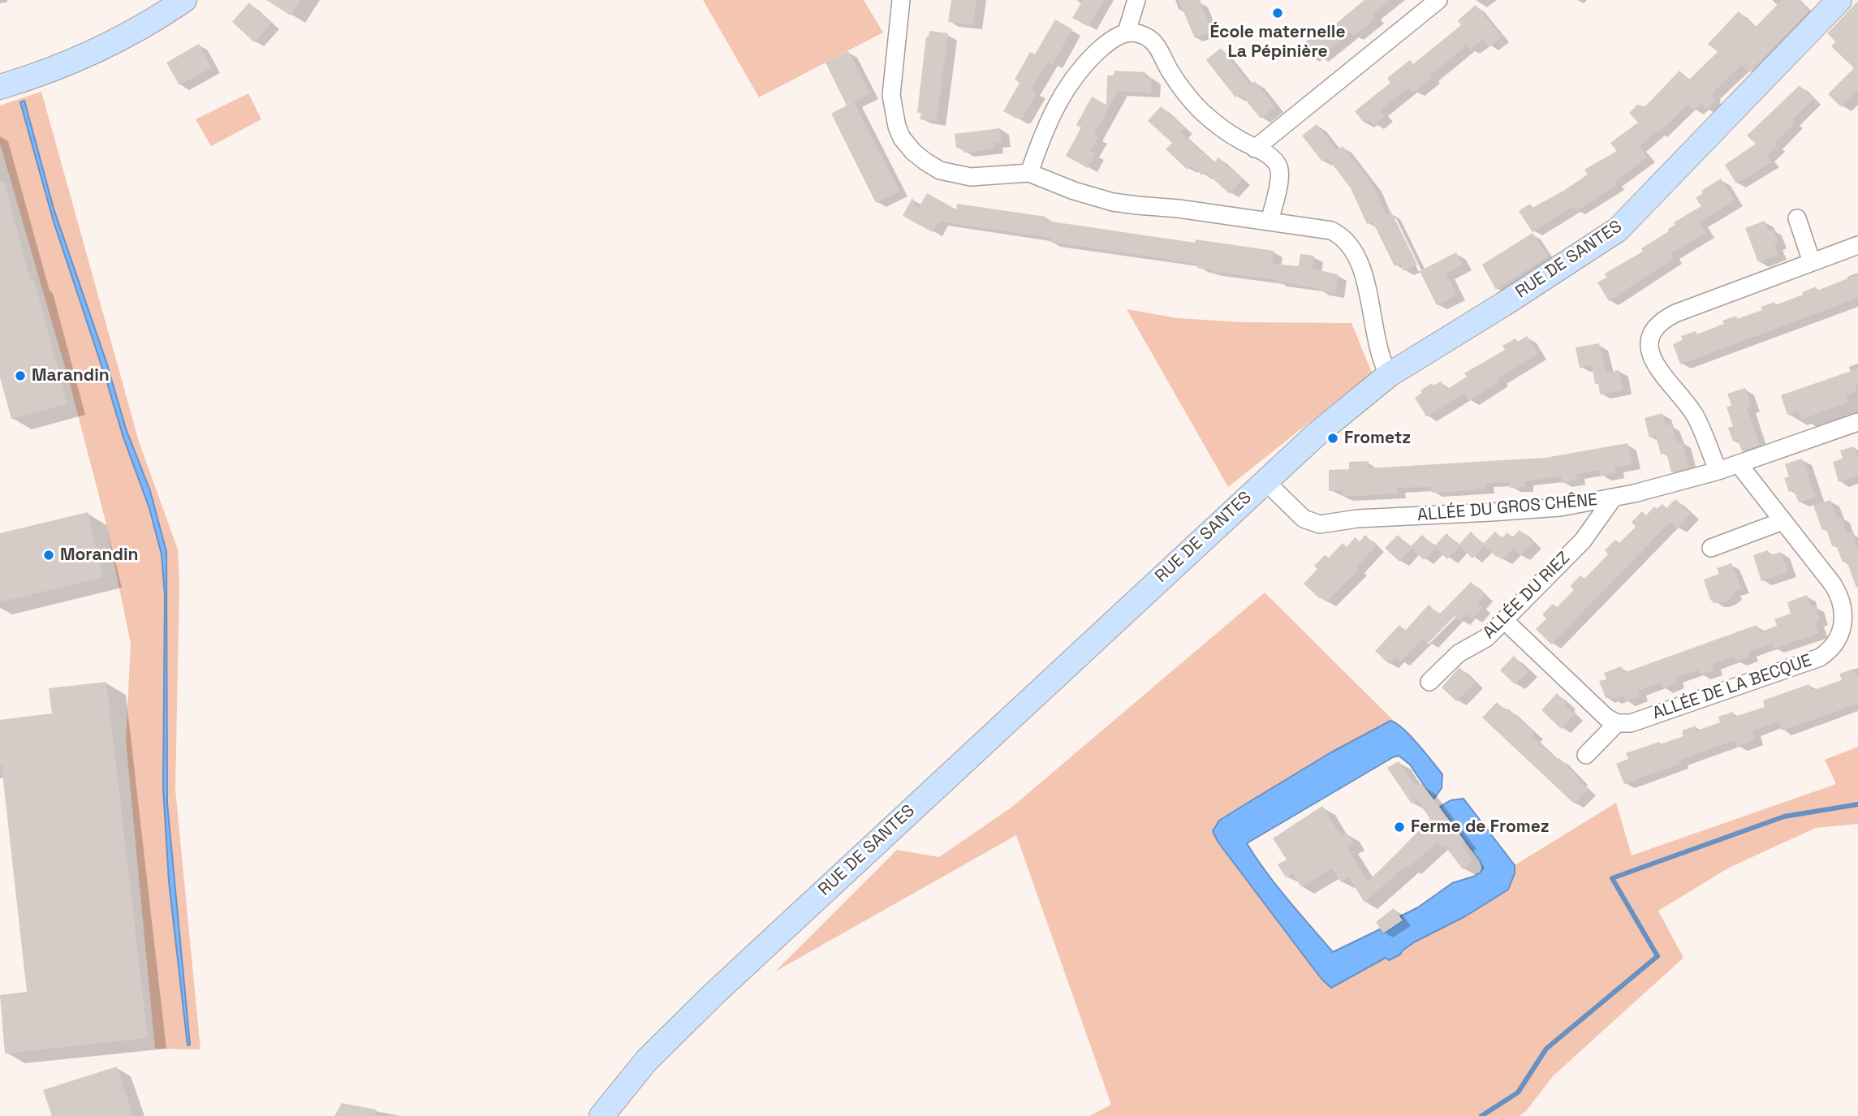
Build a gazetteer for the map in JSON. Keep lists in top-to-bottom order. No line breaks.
{"streets":{"street":["RUE DE SANTES","ALLÉE DU GROS CHÊNE","ALLÉE DU RIEZ","ALLÉE DE LA BECQUE"]},"crossings":[["RUE DE SANTES","ALLÉE DU GROS CHÊNE"],["ALLÉE DU GROS CHÊNE","ALLÉE DU RIEZ"],["ALLÉE DU GROS CHÊNE","ALLÉE DE LA BECQUE"]],"places":["École maternelle La Pépinière","Marandin","Frometz","Morandin","Ferme de Fromez"]}
